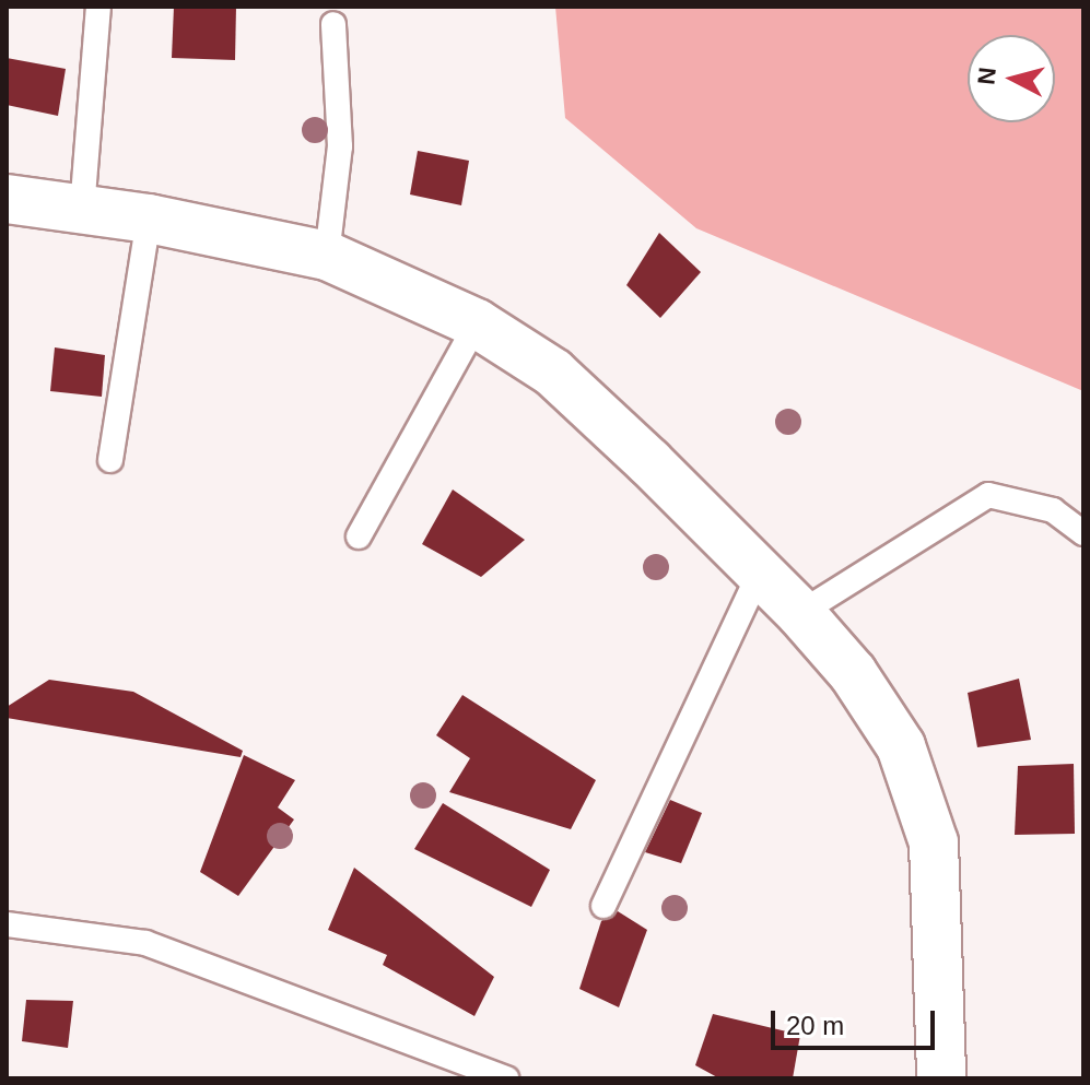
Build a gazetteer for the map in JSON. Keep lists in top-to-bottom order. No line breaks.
{"scale_bar":"20 m","north":"left"}
